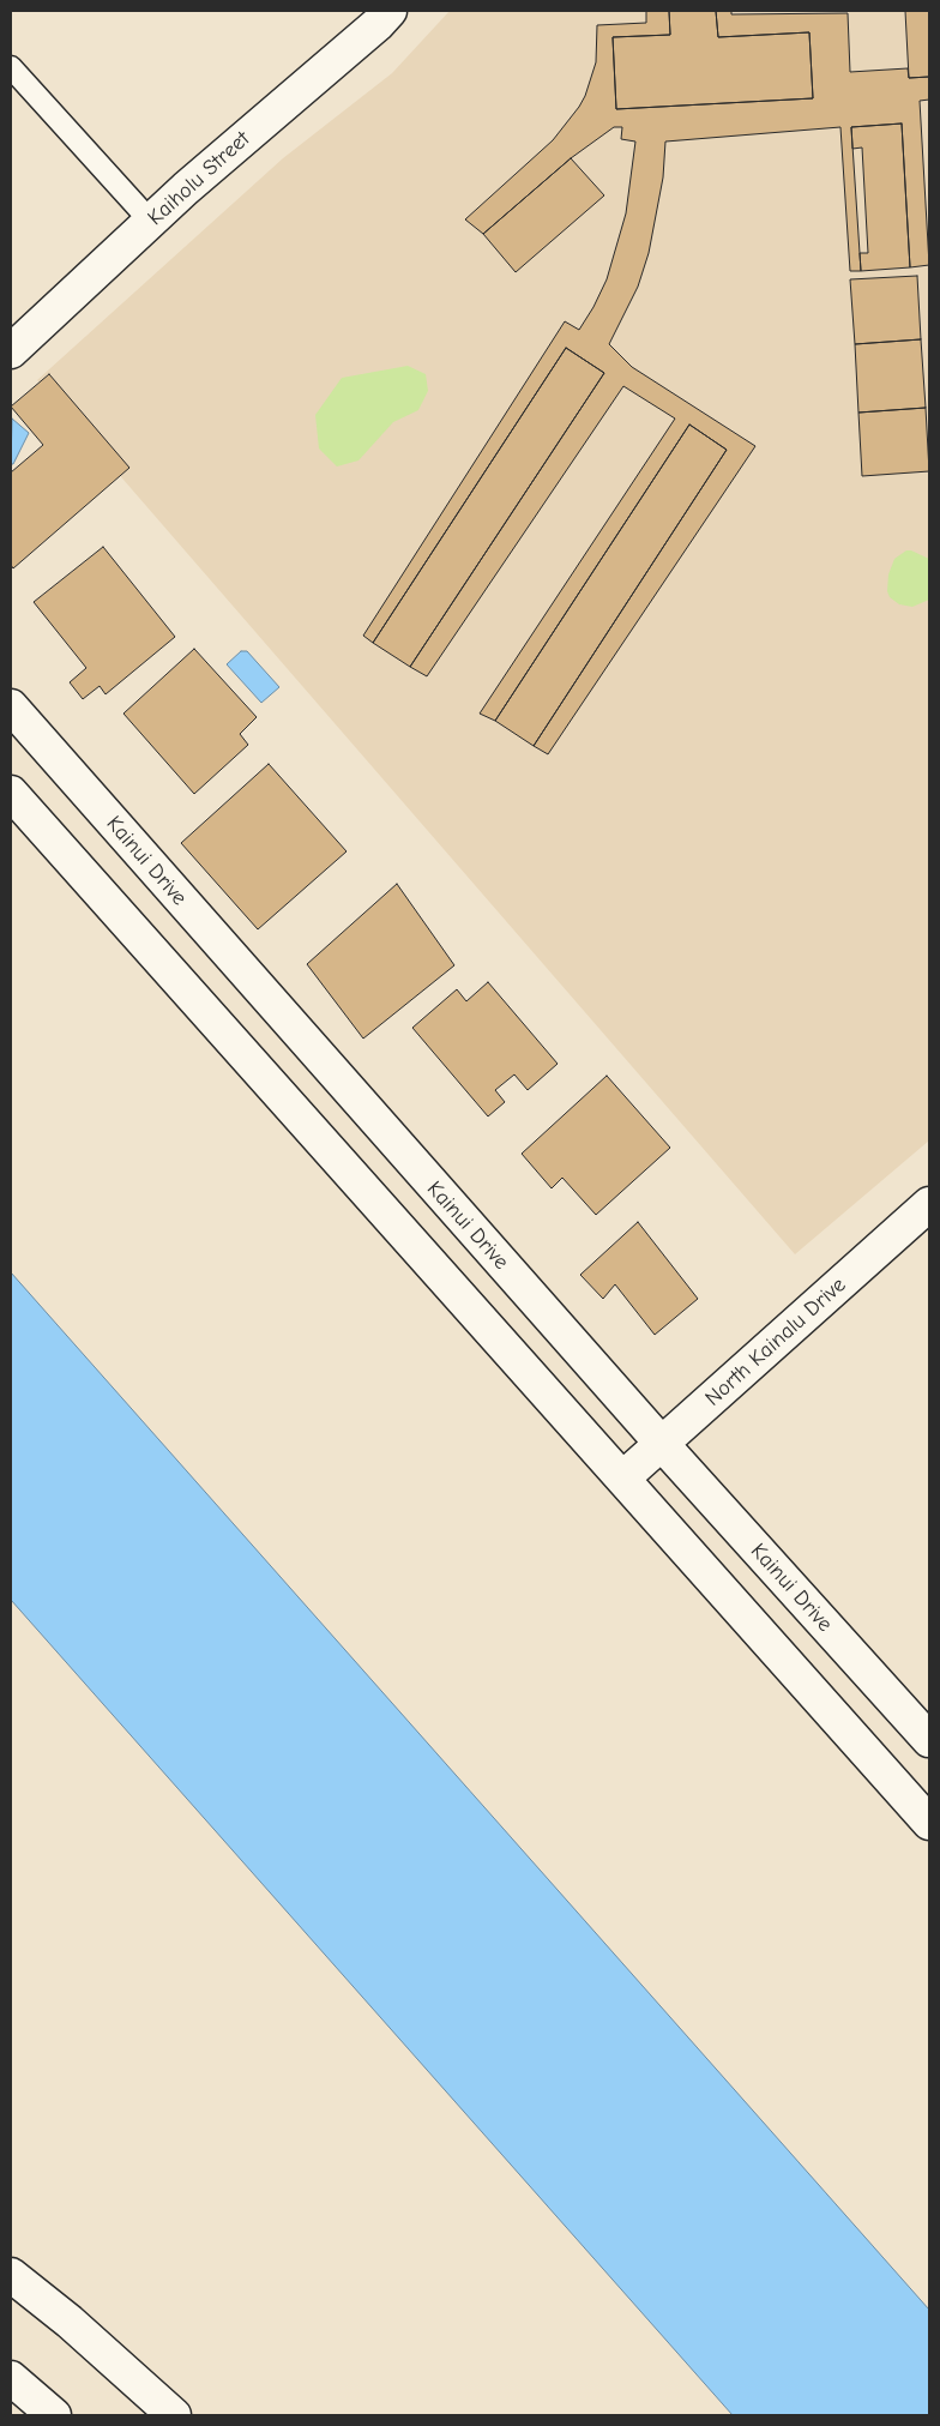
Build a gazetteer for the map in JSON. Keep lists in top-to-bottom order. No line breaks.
{"streets":{"street":["Kaiholu Street","Kainui Drive","North Kainalu Drive"]},"crossings":[["Kainui Drive","North Kainalu Drive"]]}
